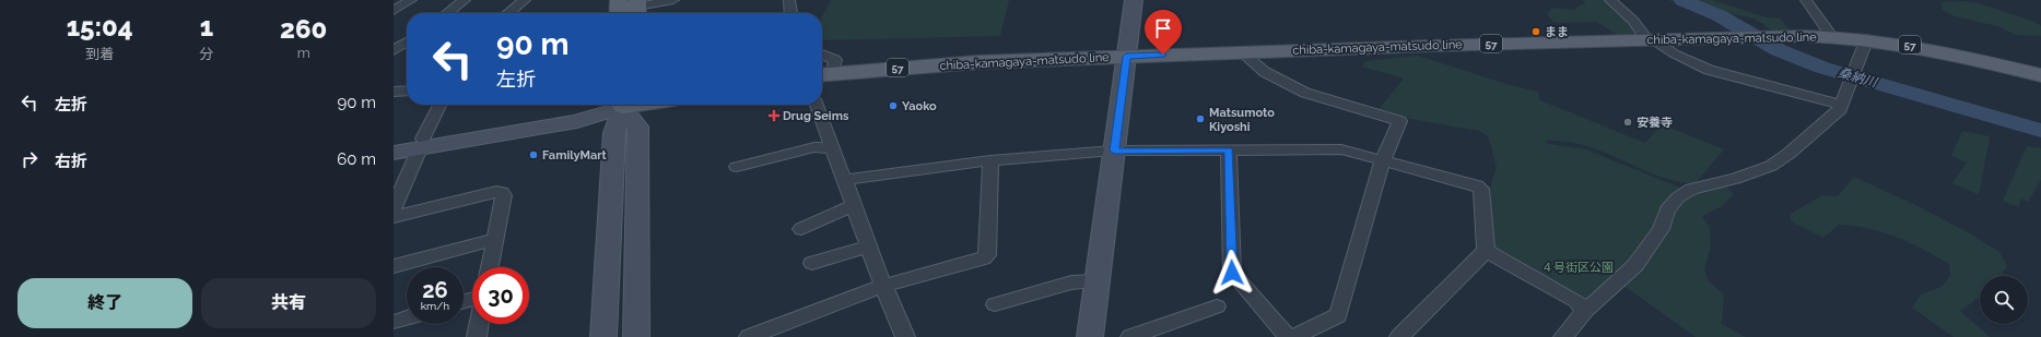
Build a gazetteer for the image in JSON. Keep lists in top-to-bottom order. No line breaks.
{"streets":{"main road":["chiba-kamagaya-matsudo line","57"]},"water":["桑納川"],"parks":["４号街区公園"],"places":{"other":["まま","Yaoko","Matsumoto Kiyoshi","安養寺","FamilyMart"],"health":["Drug Seims"]},"page":{"eta":["15:04","到着","1","分","260","m"],"turn":["90 m","左折"],"list":[{"name":"左折","value":"90 m"},{"name":"右折","value":"60 m"}],"speed":"26 km/h","limit":"30","buttons":["終了","共有"]}}
